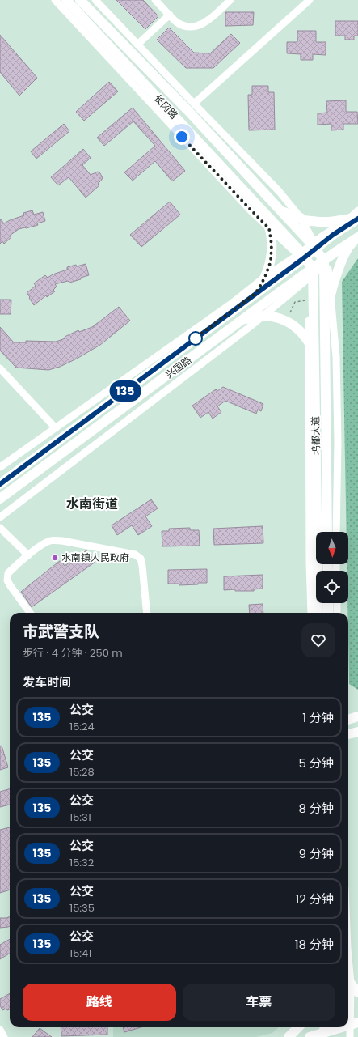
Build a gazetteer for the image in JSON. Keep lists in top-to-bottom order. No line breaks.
{"streets":{"main road":["长冈路","兴国路","坞都大道"]},"crossings":[["长冈路","兴国路"],["兴国路","坞都大道"]],"districts":["水南街道"],"places":["水南镇人民政府"],"lines":["bus line 135"],"north":"bottom","page":{"on_map":"135","heading":[["市武警支队","步行 · 4 分钟 · 250 m"],"发车时间"],"list":[{"mark":"135","name":"公交","note":"15:24","value":"1 分钟"},{"mark":"135","name":"公交","note":"15:28","value":"5 分钟"},{"mark":"135","name":"公交","note":"15:31","value":"8 分钟"},{"mark":"135","name":"公交","note":"15:32","value":"9 分钟"},{"mark":"135","name":"公交","note":"15:35","value":"12 分钟"},{"mark":"135","name":"公交","note":"15:41","value":"18 分钟"}],"buttons":["路线","车票"]}}
